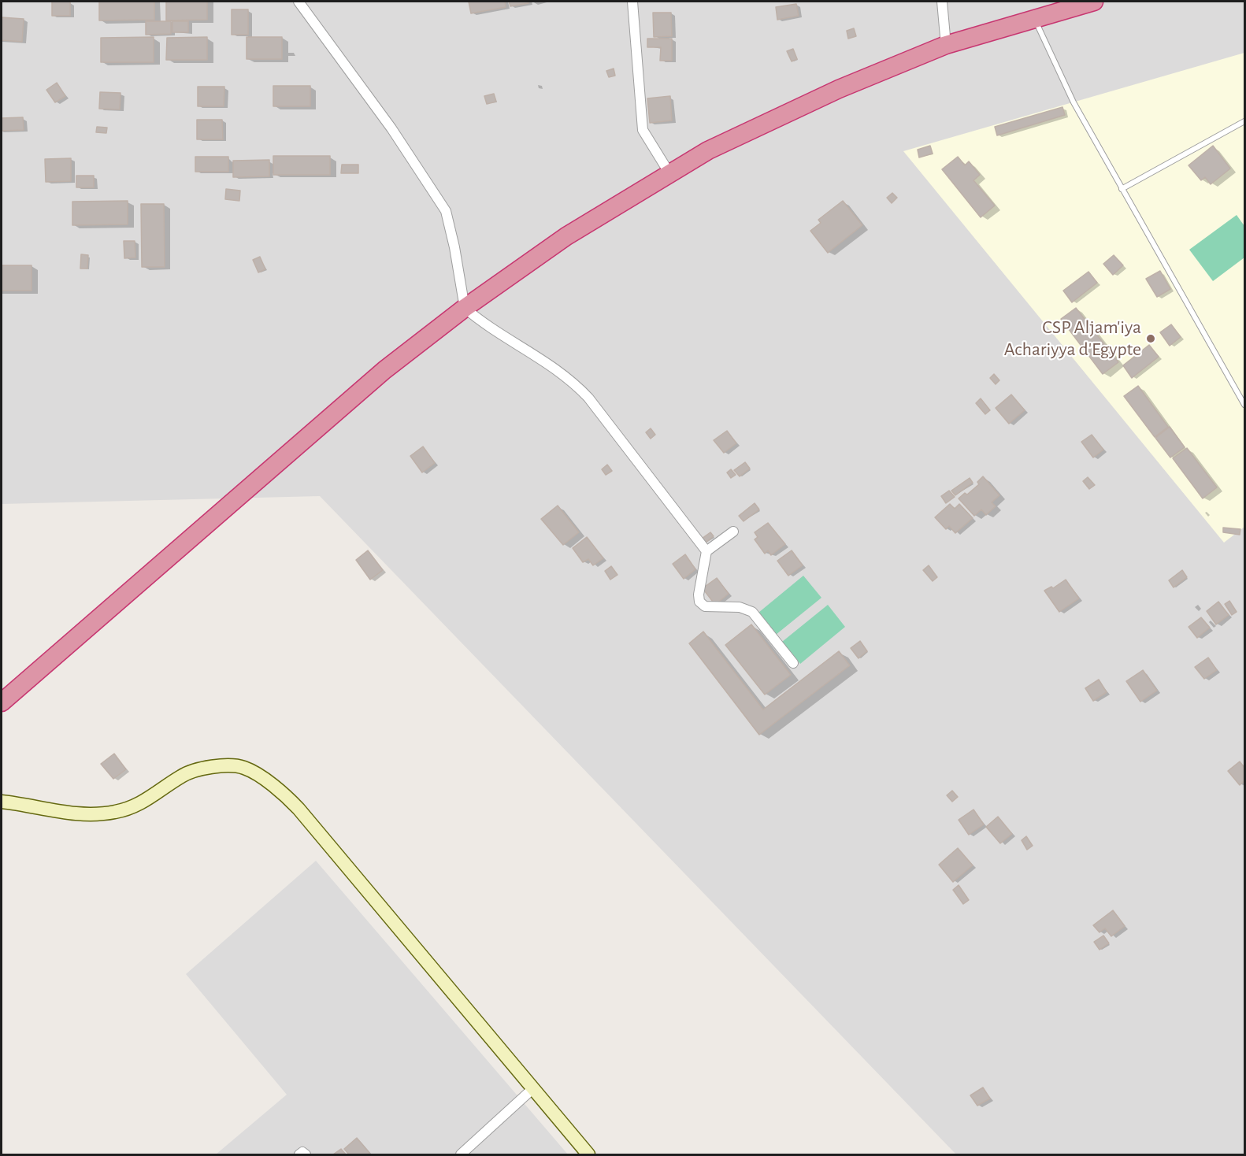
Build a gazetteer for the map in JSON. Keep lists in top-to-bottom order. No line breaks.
{"places":["CSP Aljam'iya Achariyya d'Egypte"]}
